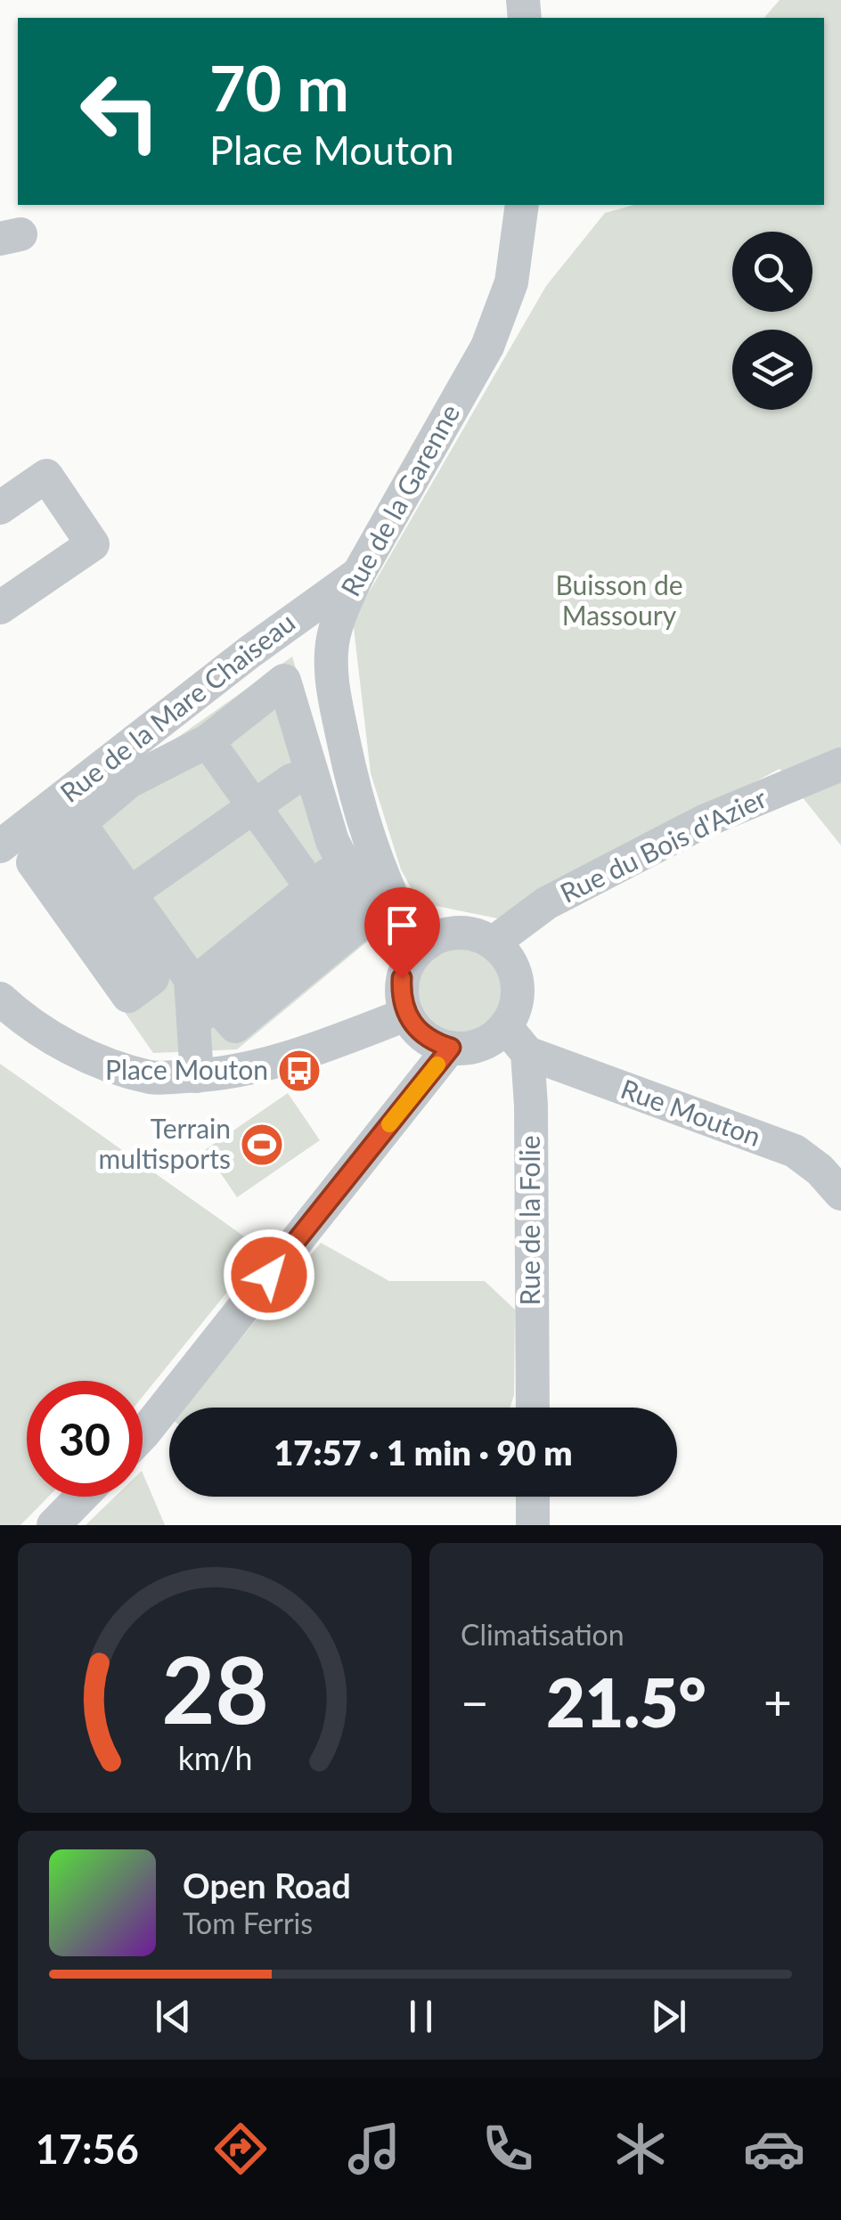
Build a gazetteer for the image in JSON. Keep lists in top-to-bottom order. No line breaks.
{"streets":{"street":["Rue de la Garenne","Rue de la Mare Chaiseau","Rue du Bois d'Azier","Rue Mouton","Rue de la Folie"]},"crossings":[["Rue de la Garenne","Rue de la Mare Chaiseau"],["Rue de la Garenne","Rue du Bois d'Azier"],["Rue Mouton","Rue de la Folie"]],"parks":["Buisson de Massoury"],"places":{"bus stop":["Place Mouton"],"sports":["Terrain multisports"]},"page":{"turn":["70 m","Place Mouton"],"limit":"30","trip":"17:57 · 1 min · 90 m","tile":"Climatisation","heat":["−","21.5°","+"],"song":["Open Road","Tom Ferris"],"tabs":"17:56","gauge":["28","km/h"]}}
